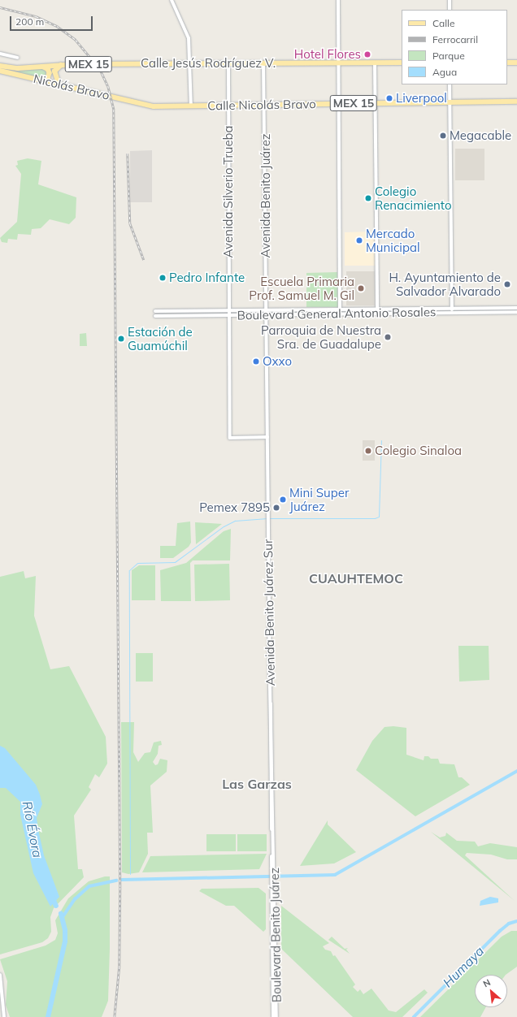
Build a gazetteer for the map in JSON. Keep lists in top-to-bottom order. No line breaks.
{"streets":{"main road":["Calle Jesús Rodríguez V.","MEX 15","Nicolás Bravo","Calle Nicolás Bravo"],"street":["Avenida Silverio Trueba","Avenida Benito Juárez","Boulevard General Antonio Rosales","Avenida Benito Juárez Sur","Boulevard Benito Juárez"]},"crossings":[["Calle Jesús Rodríguez V.","Avenida Silverio Trueba"],["Nicolás Bravo","Calle Nicolás Bravo"],["Calle Nicolás Bravo","Avenida Silverio Trueba"],["Calle Nicolás Bravo","Avenida Benito Juárez"],["Avenida Silverio Trueba","Avenida Benito Juárez"],["Avenida Silverio Trueba","Boulevard General Antonio Rosales"],["Avenida Benito Juárez","Boulevard General Antonio Rosales"],["Avenida Benito Juárez","Avenida Benito Juárez Sur"],["Avenida Benito Juárez Sur","Boulevard Benito Juárez"]],"districts":["CUAUHTEMOC","Las Garzas"],"water":["Río Évora","Humaya"],"places":["Hotel Flores","Liverpool","Megacable","Colegio Renacimiento","Mercado Municipal","Pedro Infante","H. Ayuntamiento de Salvador Alvarado","Escuela Primaria Prof. Samuel M. Gil","Parroquia de Nuestra Sra. de Guadalupe","Estación de Guamúchil","Oxxo","Colegio Sinaloa","Mini Super Juárez","Pemex 7895"],"legend":["Calle","Ferrocarril","Parque","Agua"],"scale_bar":"200 m","north":"top left"}
